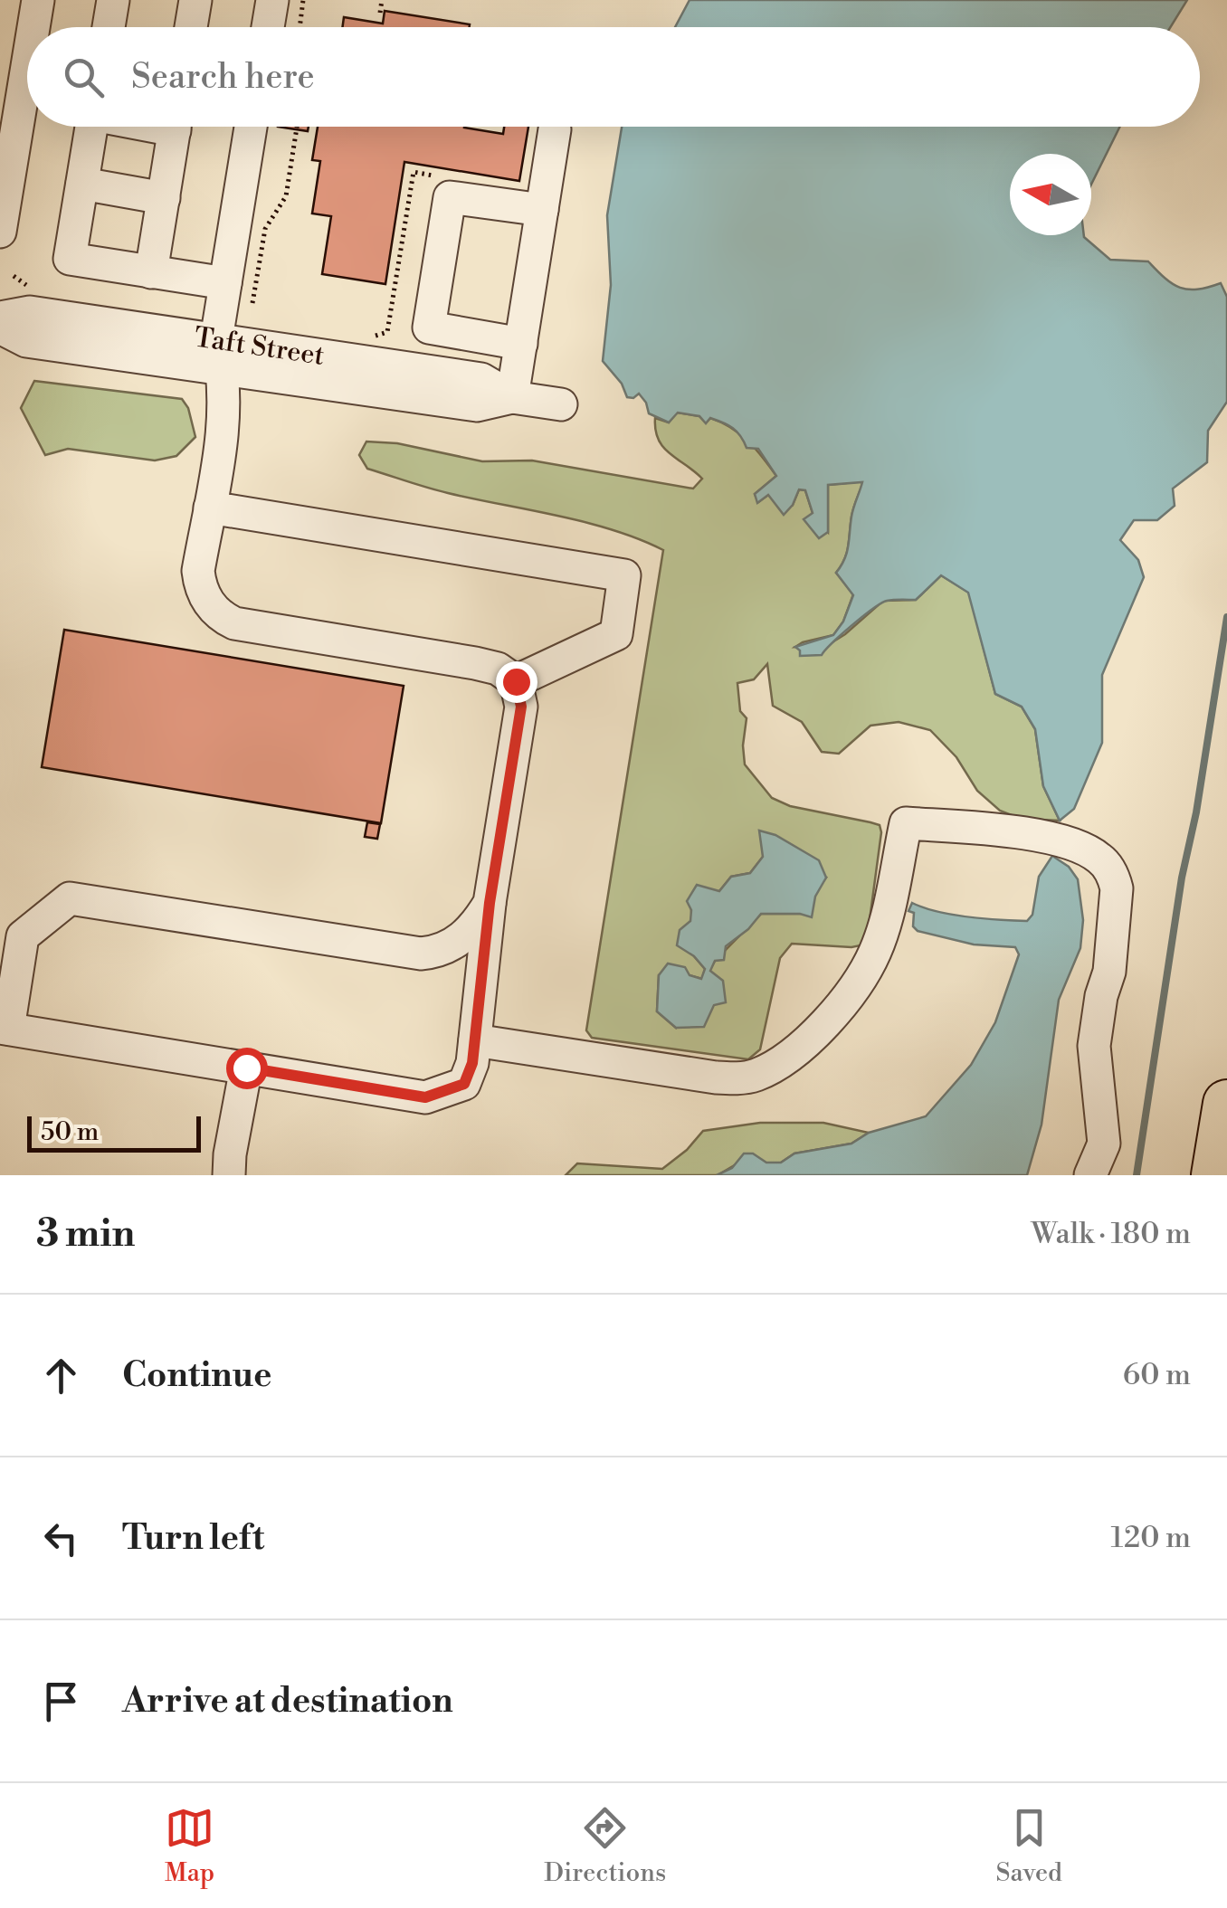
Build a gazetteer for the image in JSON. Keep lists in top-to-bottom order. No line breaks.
{"streets":{"street":["Taft Street"]},"scale_bar":"50 m","north":"left","page":{"search":"Search here","scale":"50 m","heading":["3 min","Walk · 180 m"],"list":[["Continue","60 m"],["Turn left","120 m"],"Arrive at destination"],"nav":["Map","Directions","Saved"]}}
